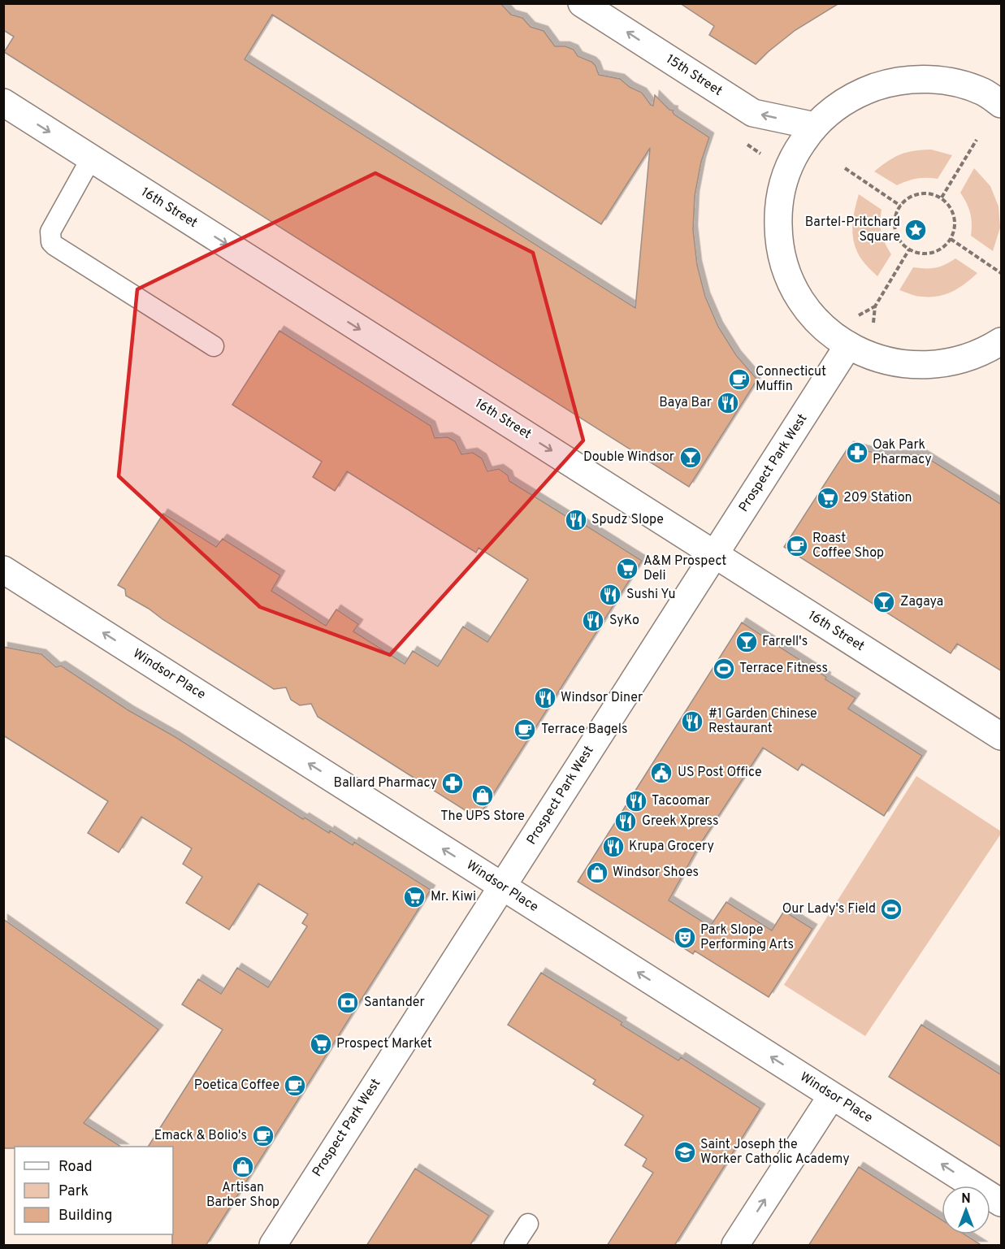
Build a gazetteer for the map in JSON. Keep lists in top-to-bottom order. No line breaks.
{"streets":{"street":["15th Street","16th Street","Prospect Park West","Windsor Place"]},"crossings":[["16th Street","Prospect Park West"],["Prospect Park West","Windsor Place"]],"one_way":["15th Street","16th Street","Windsor Place"],"places":{"place":["Bartel-Pritchard Square"],"cafe":["Connecticut Muffin","Roast Coffee Shop","Terrace Bagels","Poetica Coffee","Emack & Bolio's"],"restaurant":["Baya Bar","Spudz Slope","Sushi Yu","SyKo","Windsor Diner","#1 Garden Chinese Restaurant","Tacoomar","Greek Xpress","Krupa Grocery"],"pharmacy":["Oak Park Pharmacy","Ballard Pharmacy"],"bar":["Double Windsor","Zagaya","Farrell's"],"supermarket":["209 Station","A&M Prospect Deli","Mr. Kiwi","Prospect Market"],"sports":["Terrace Fitness","Our Lady's Field"],"public building":["US Post Office"],"shop":["The UPS Store","Windsor Shoes","Artisan Barber Shop"],"theatre":["Park Slope Performing Arts"],"bank":["Santander"],"school or university":["Saint Joseph the Worker Catholic Academy"]},"legend":["Road","Park","Building"],"north":"top"}
